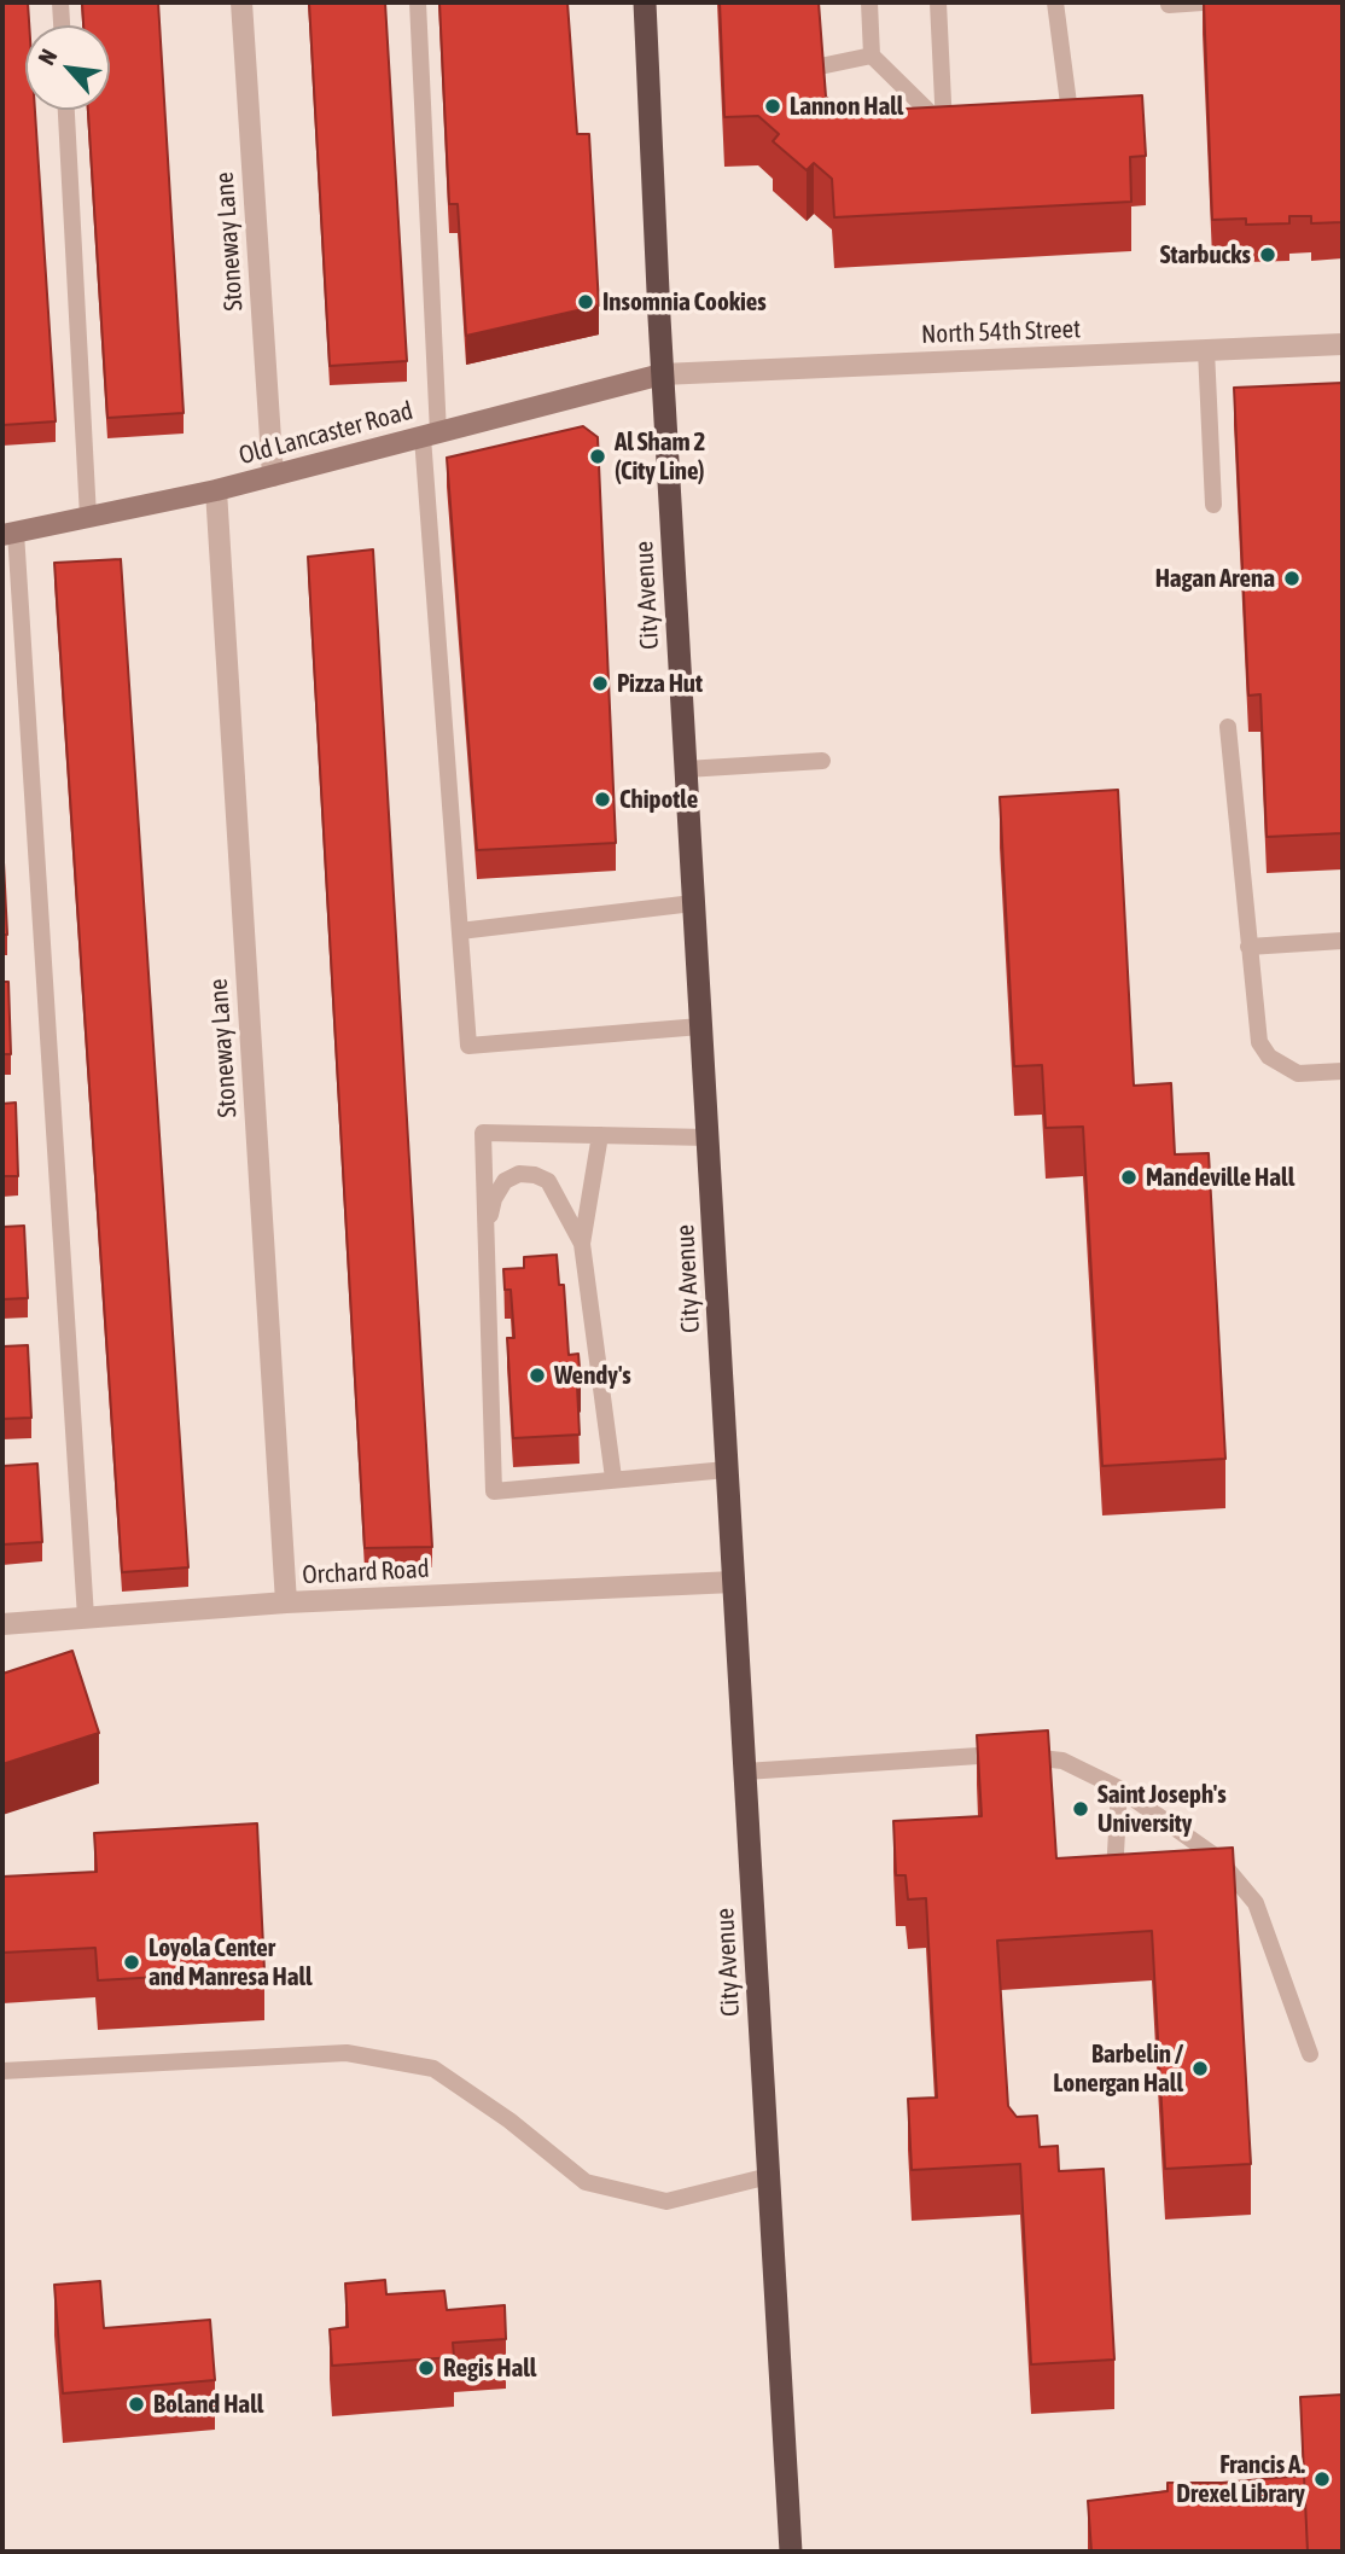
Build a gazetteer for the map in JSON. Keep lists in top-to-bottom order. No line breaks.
{"streets":{"highway":["City Avenue"],"main road":["Old Lancaster Road"],"street":["Stoneway Lane","North 54th Street","Orchard Road"]},"crossings":[["Stoneway Lane","Old Lancaster Road"],["Stoneway Lane","Orchard Road"],["North 54th Street","Old Lancaster Road"],["North 54th Street","City Avenue"],["Old Lancaster Road","City Avenue"],["City Avenue","Orchard Road"]],"places":["Lannon Hall","Starbucks","Insomnia Cookies","Al Sham 2 (City Line)","Hagan Arena","Pizza Hut","Chipotle","Mandeville Hall","Wendy's","Saint Joseph's University","Loyola Center and Manresa Hall","Barbelin / Lonergan Hall","Regis Hall","Boland Hall","Francis A. Drexel Library"],"north":"top left"}
